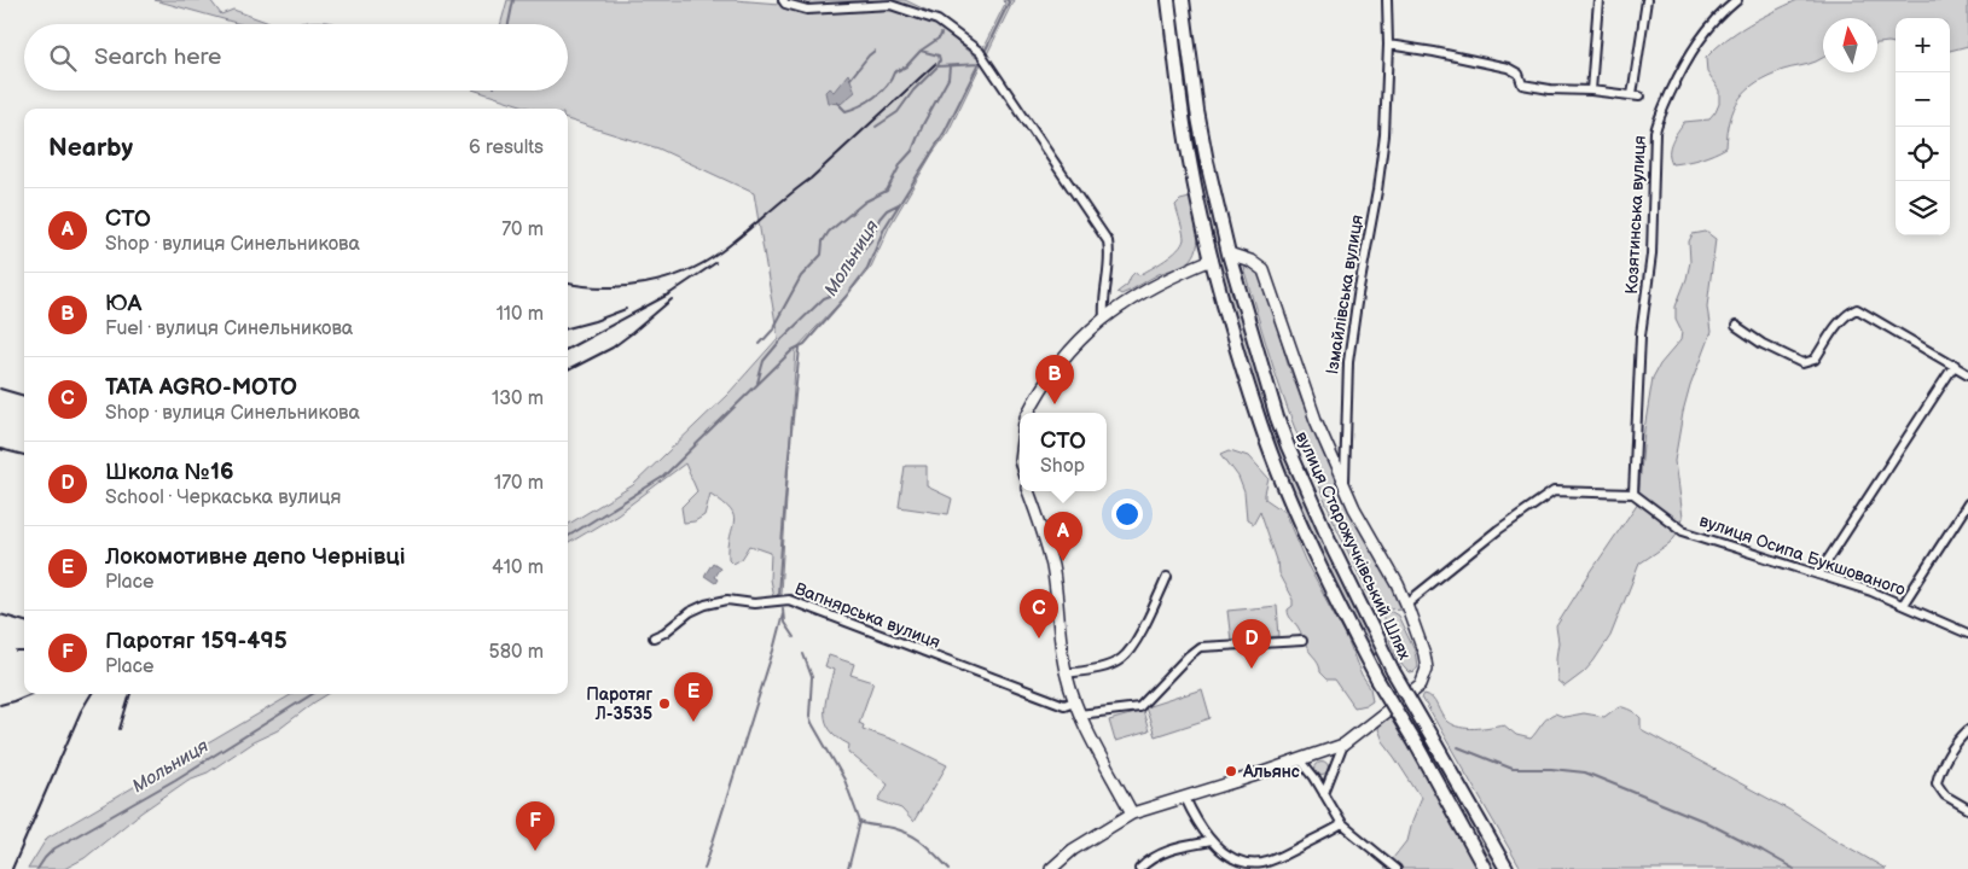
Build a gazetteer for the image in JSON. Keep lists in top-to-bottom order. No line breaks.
{"streets":{"main road":["вулиця Старожучківський Шлях"],"street":["Козятинська вулиця","Ізмайлівська вулиця","вулиця Осипа Букшованого","Вапнярська вулиця"]},"crossings":[["Козятинська вулиця","вулиця Осипа Букшованого"]],"water":["Мольниця"],"places":["Паротяг Л-3535","Альянс"],"north":"top","page":{"map_buttons":["+","−"],"search":"Search here","heading":["Nearby","6 results"],"list":[{"mark":"A","name":"СТО","note":"Shop · вулиця Синельникова","value":"70 m"},{"mark":"B","name":"ЮА","note":"Fuel · вулиця Синельникова","value":"110 m"},{"mark":"C","name":"TATA AGRO-MOTO","note":"Shop · вулиця Синельникова","value":"130 m"},{"mark":"D","name":"Школа №16","note":"School · Черкаська вулиця","value":"170 m"},{"mark":"E","name":"Локомотивне депо Чернівці","note":"Place","value":"410 m"},{"mark":"F","name":"Паротяг 159-495","note":"Place","value":"580 m"}],"pins":["B","A","C","D","E","F"],"popup":["СТО","Shop"]}}
